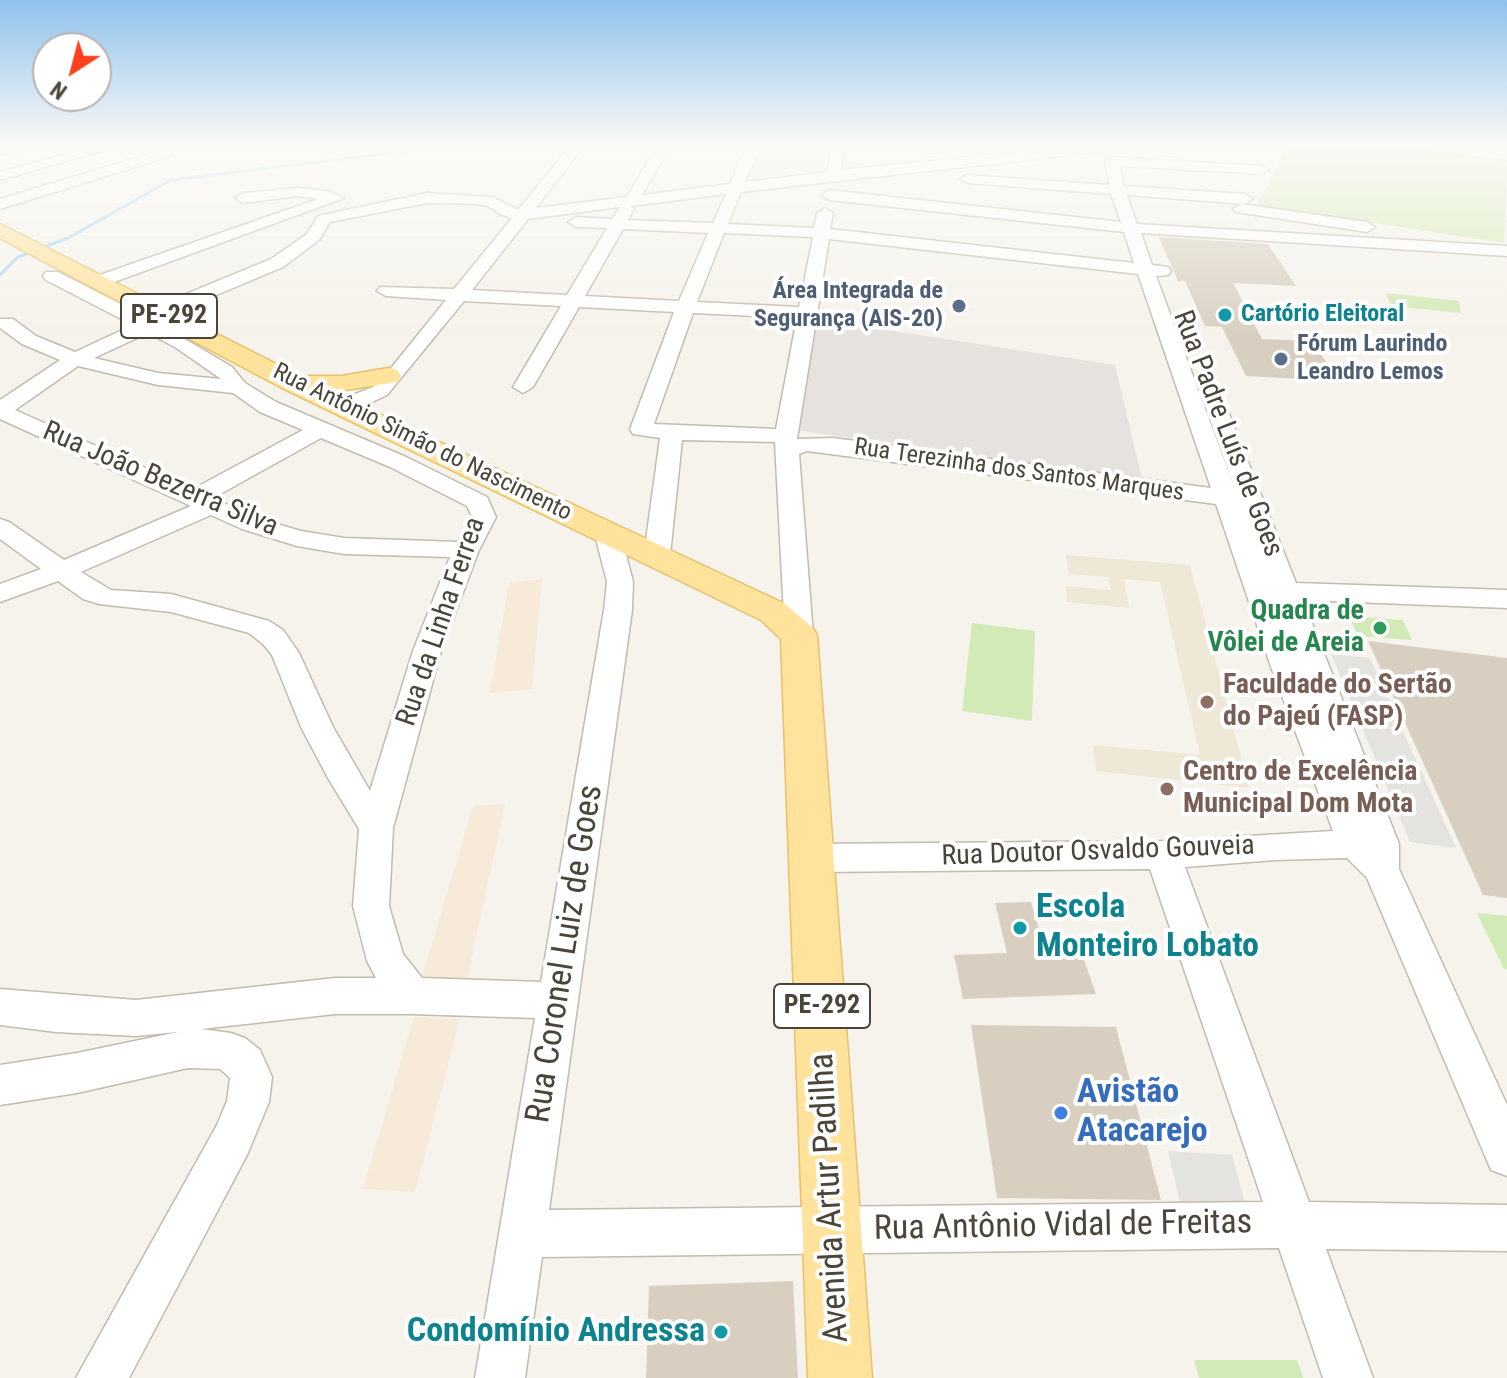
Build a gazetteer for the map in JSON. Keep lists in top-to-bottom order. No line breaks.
{"streets":{"main road":["PE-292","Rua Antônio Simão do Nascimento","Avenida Artur Padilha"],"street":["Rua Padre Luís de Goes","Rua Terezinha dos Santos Marques","Rua João Bezerra Silva","Rua da Linha Ferrea","Rua Doutor Osvaldo Gouveia","Rua Coronel Luiz de Goes","Rua Antônio Vidal de Freitas"]},"crossings":[["Rua Padre Luís de Goes","Rua Terezinha dos Santos Marques"],["Rua Padre Luís de Goes","Rua Doutor Osvaldo Gouveia"],["Rua Antônio Simão do Nascimento","Rua Coronel Luiz de Goes"],["Rua Antônio Simão do Nascimento","Avenida Artur Padilha"],["Rua João Bezerra Silva","Rua da Linha Ferrea"],["Rua Doutor Osvaldo Gouveia","Avenida Artur Padilha"],["Rua Coronel Luiz de Goes","Rua Antônio Vidal de Freitas"],["Avenida Artur Padilha","Rua Antônio Vidal de Freitas"]],"places":["Área Integrada de Segurança (AIS-20)","Cartório Eleitoral","Fórum Laurindo Leandro Lemos","Quadra de Vôlei de Areia","Faculdade do Sertão do Pajeú (FASP)","Centro de Excelência Municipal Dom Mota","Escola Monteiro Lobato","Avistão Atacarejo","Condomínio Andressa"],"north":"bottom left"}
